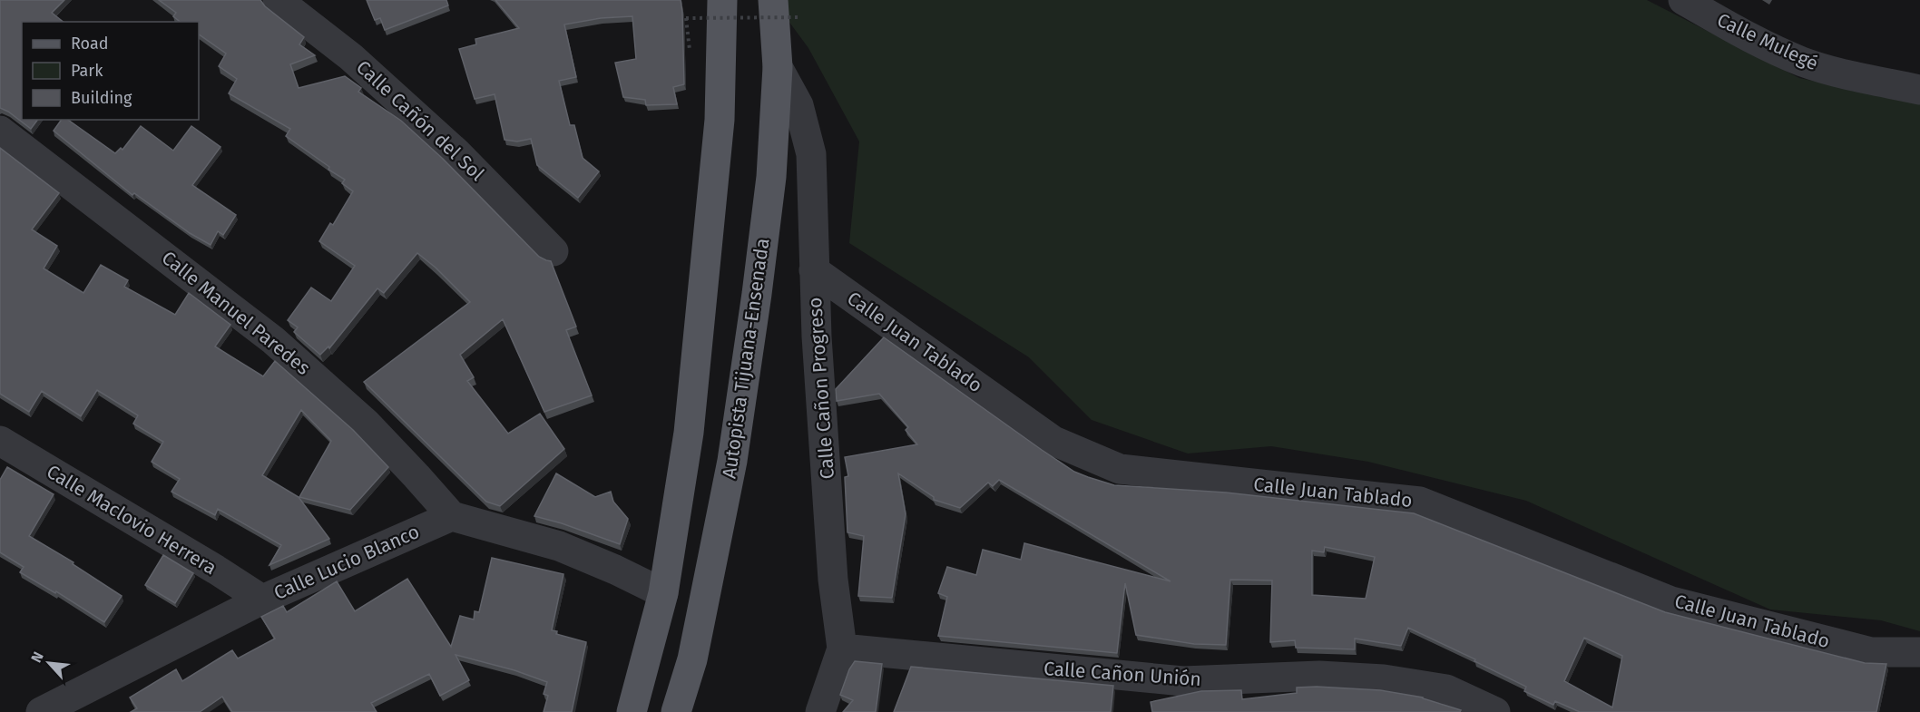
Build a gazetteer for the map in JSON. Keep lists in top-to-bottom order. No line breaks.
{"streets":{"main road":["Autopista Tijuana-Ensenada"],"street":["Calle Mulegé","Calle Cañón del Sol","Calle Manuel Paredes","Calle Juan Tablado","Calle Cañon Progreso","Calle Maclovio Herrera","Calle Lucio Blanco","Calle Cañon Unión"]},"crossings":[["Calle Manuel Paredes","Calle Lucio Blanco"],["Calle Juan Tablado","Calle Cañon Progreso"],["Autopista Tijuana-Ensenada","Calle Cañon Progreso"],["Calle Cañon Progreso","Calle Cañon Unión"],["Calle Maclovio Herrera","Calle Lucio Blanco"]],"legend":["Road","Park","Building"],"north":"top left"}
